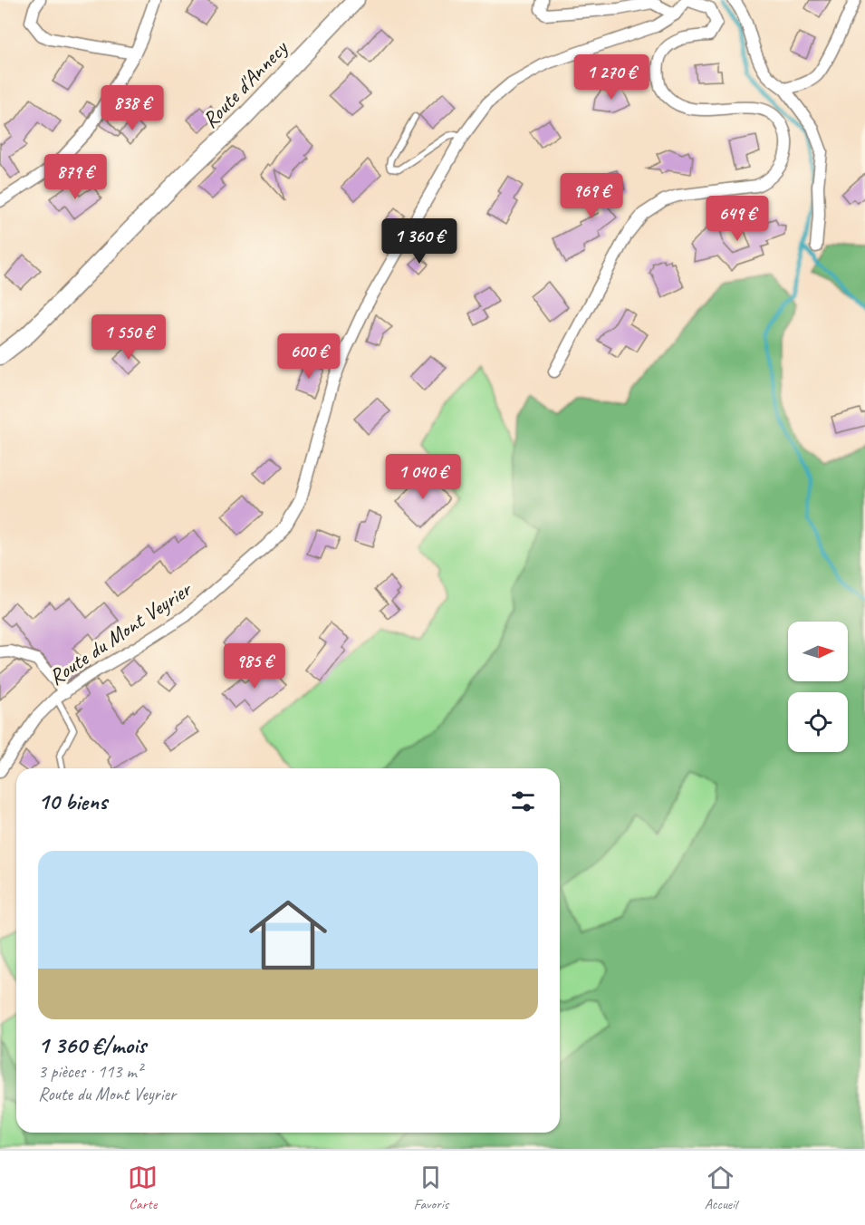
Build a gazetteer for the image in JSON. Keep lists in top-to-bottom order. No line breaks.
{"streets":{"main road":["Route d'Annecy"],"street":["Route du Mont Veyrier"]},"north":"right","page":{"price":["1 270 €","838 €","879 €","969 €","649 €","1 360 €","1 550 €","600 €","1 040 €","985 €"],"heading":"10 biens","list":[{"name":"1 360 €/mois","note":"3 pièces · 113 m² · Route du Mont Veyrier"}],"tabs":["Carte","Favoris","Accueil"]}}
